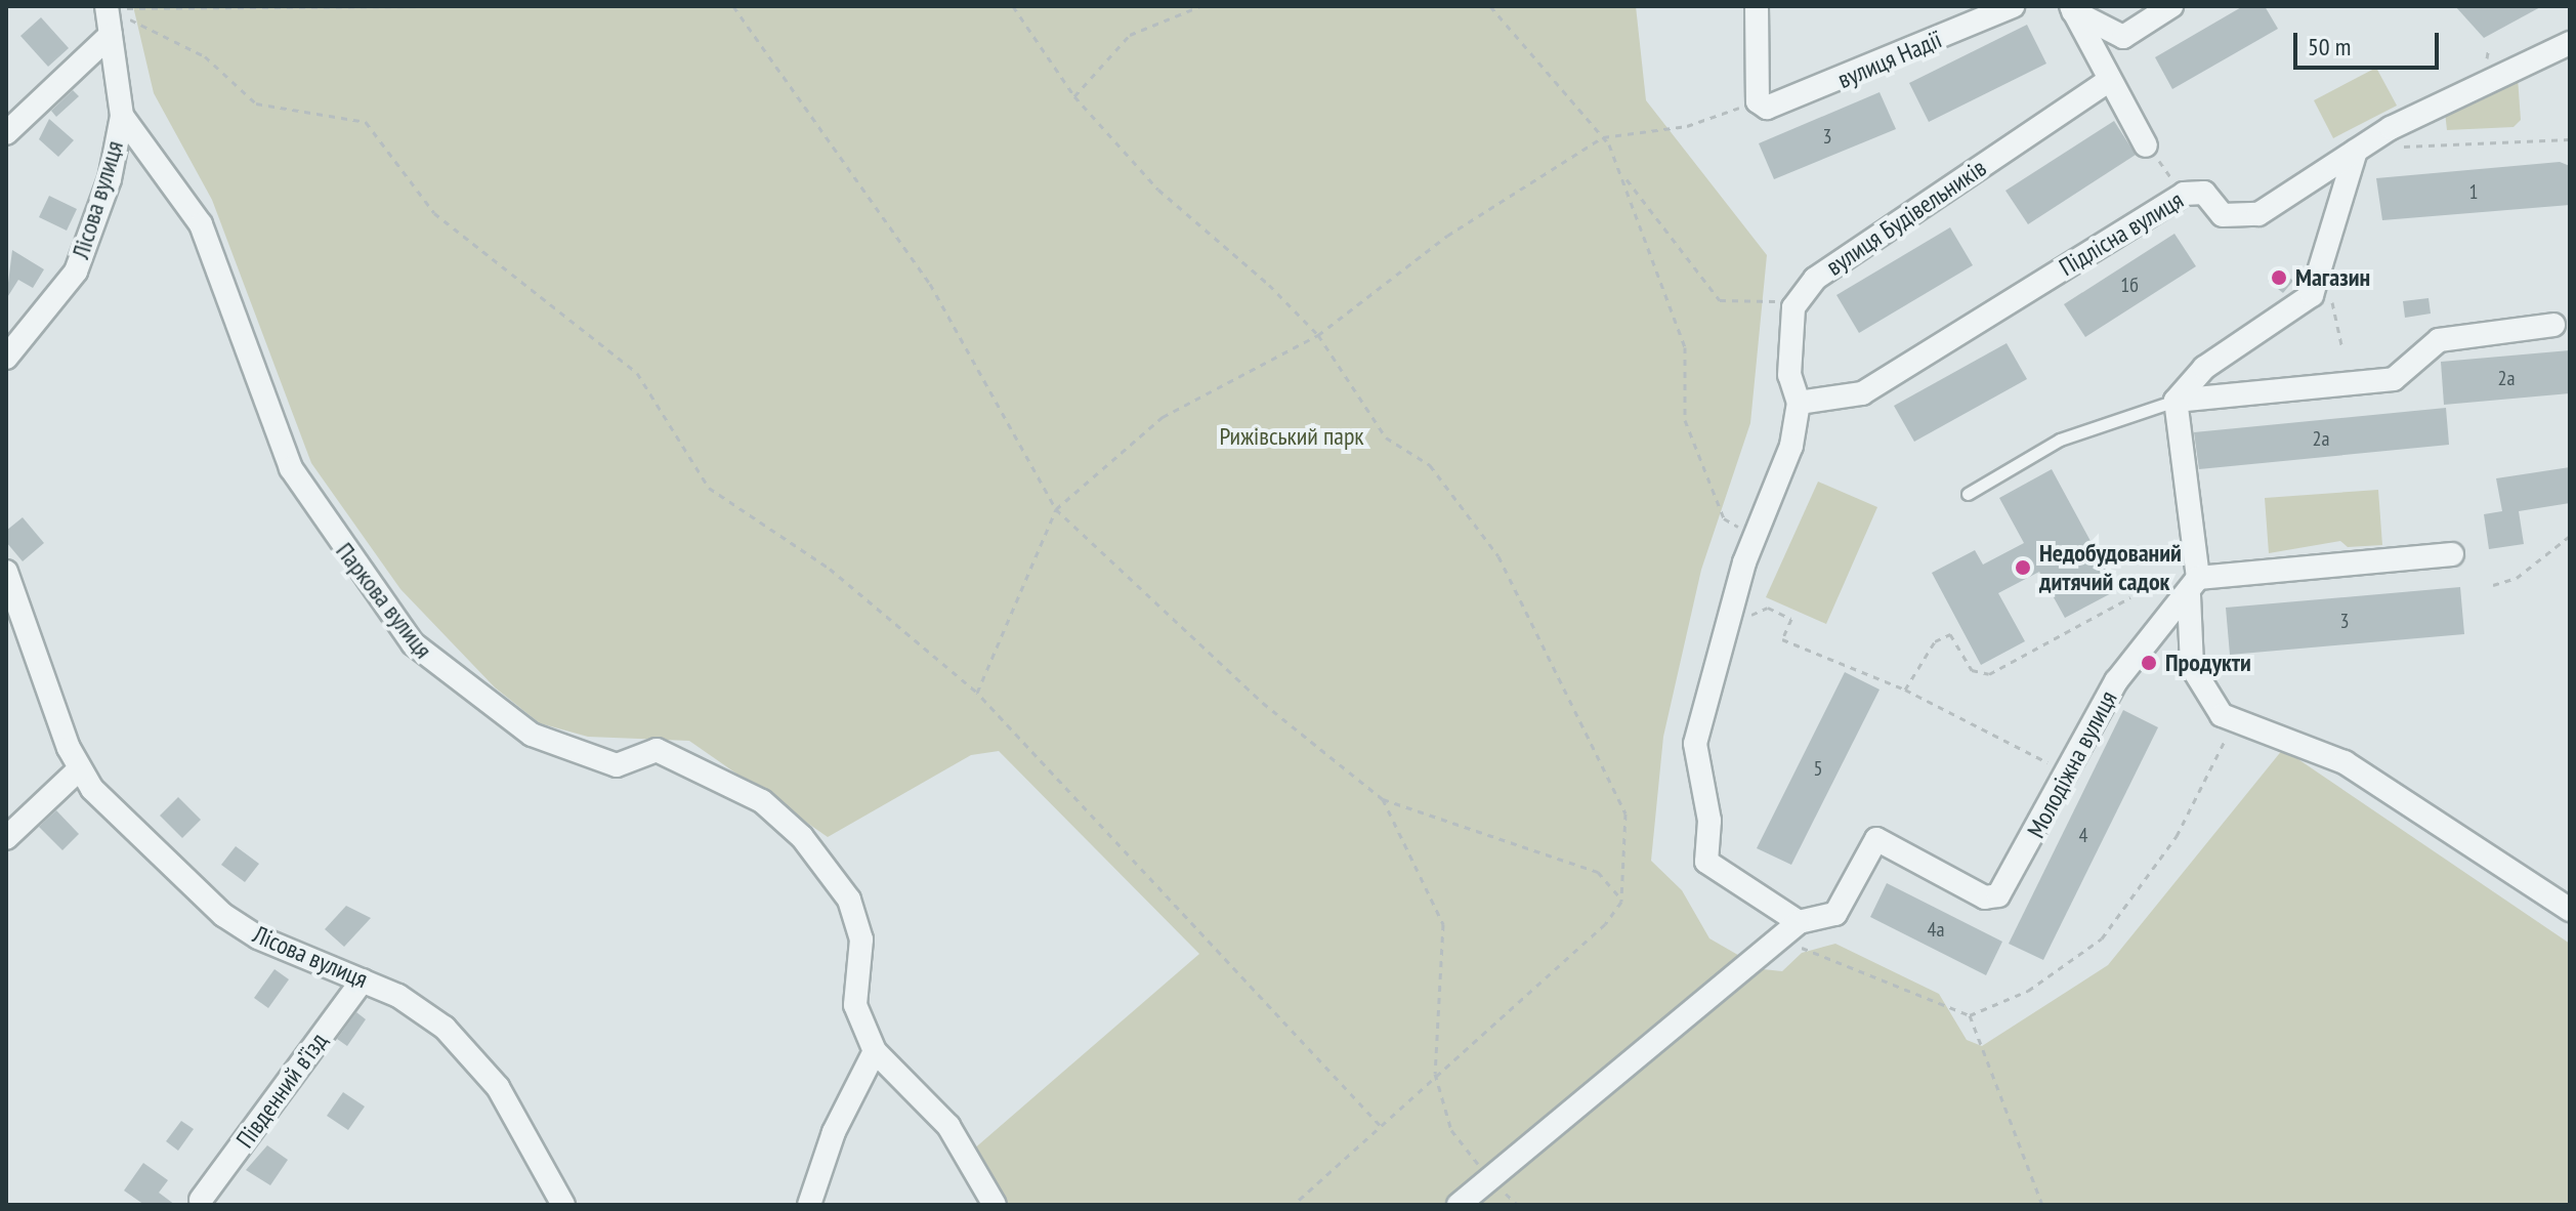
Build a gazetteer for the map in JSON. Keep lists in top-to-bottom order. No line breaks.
{"streets":{"street":["вулиця Надії","Лісова вулиця","вулиця Будівельників","Підлісна вулиця","Паркова вулиця","Молодіжна вулиця","Південний в’їзд"]},"crossings":[["Лісова вулиця","Паркова вулиця"],["Лісова вулиця","Південний в’їзд"]],"parks":["Рижівський парк"],"places":["Магазин","Недобудований дитячий садок","Продукти"],"house_numbers":["3","1","1б","2а","2а","3","5","4","4а"],"scale_bar":"50 m"}
